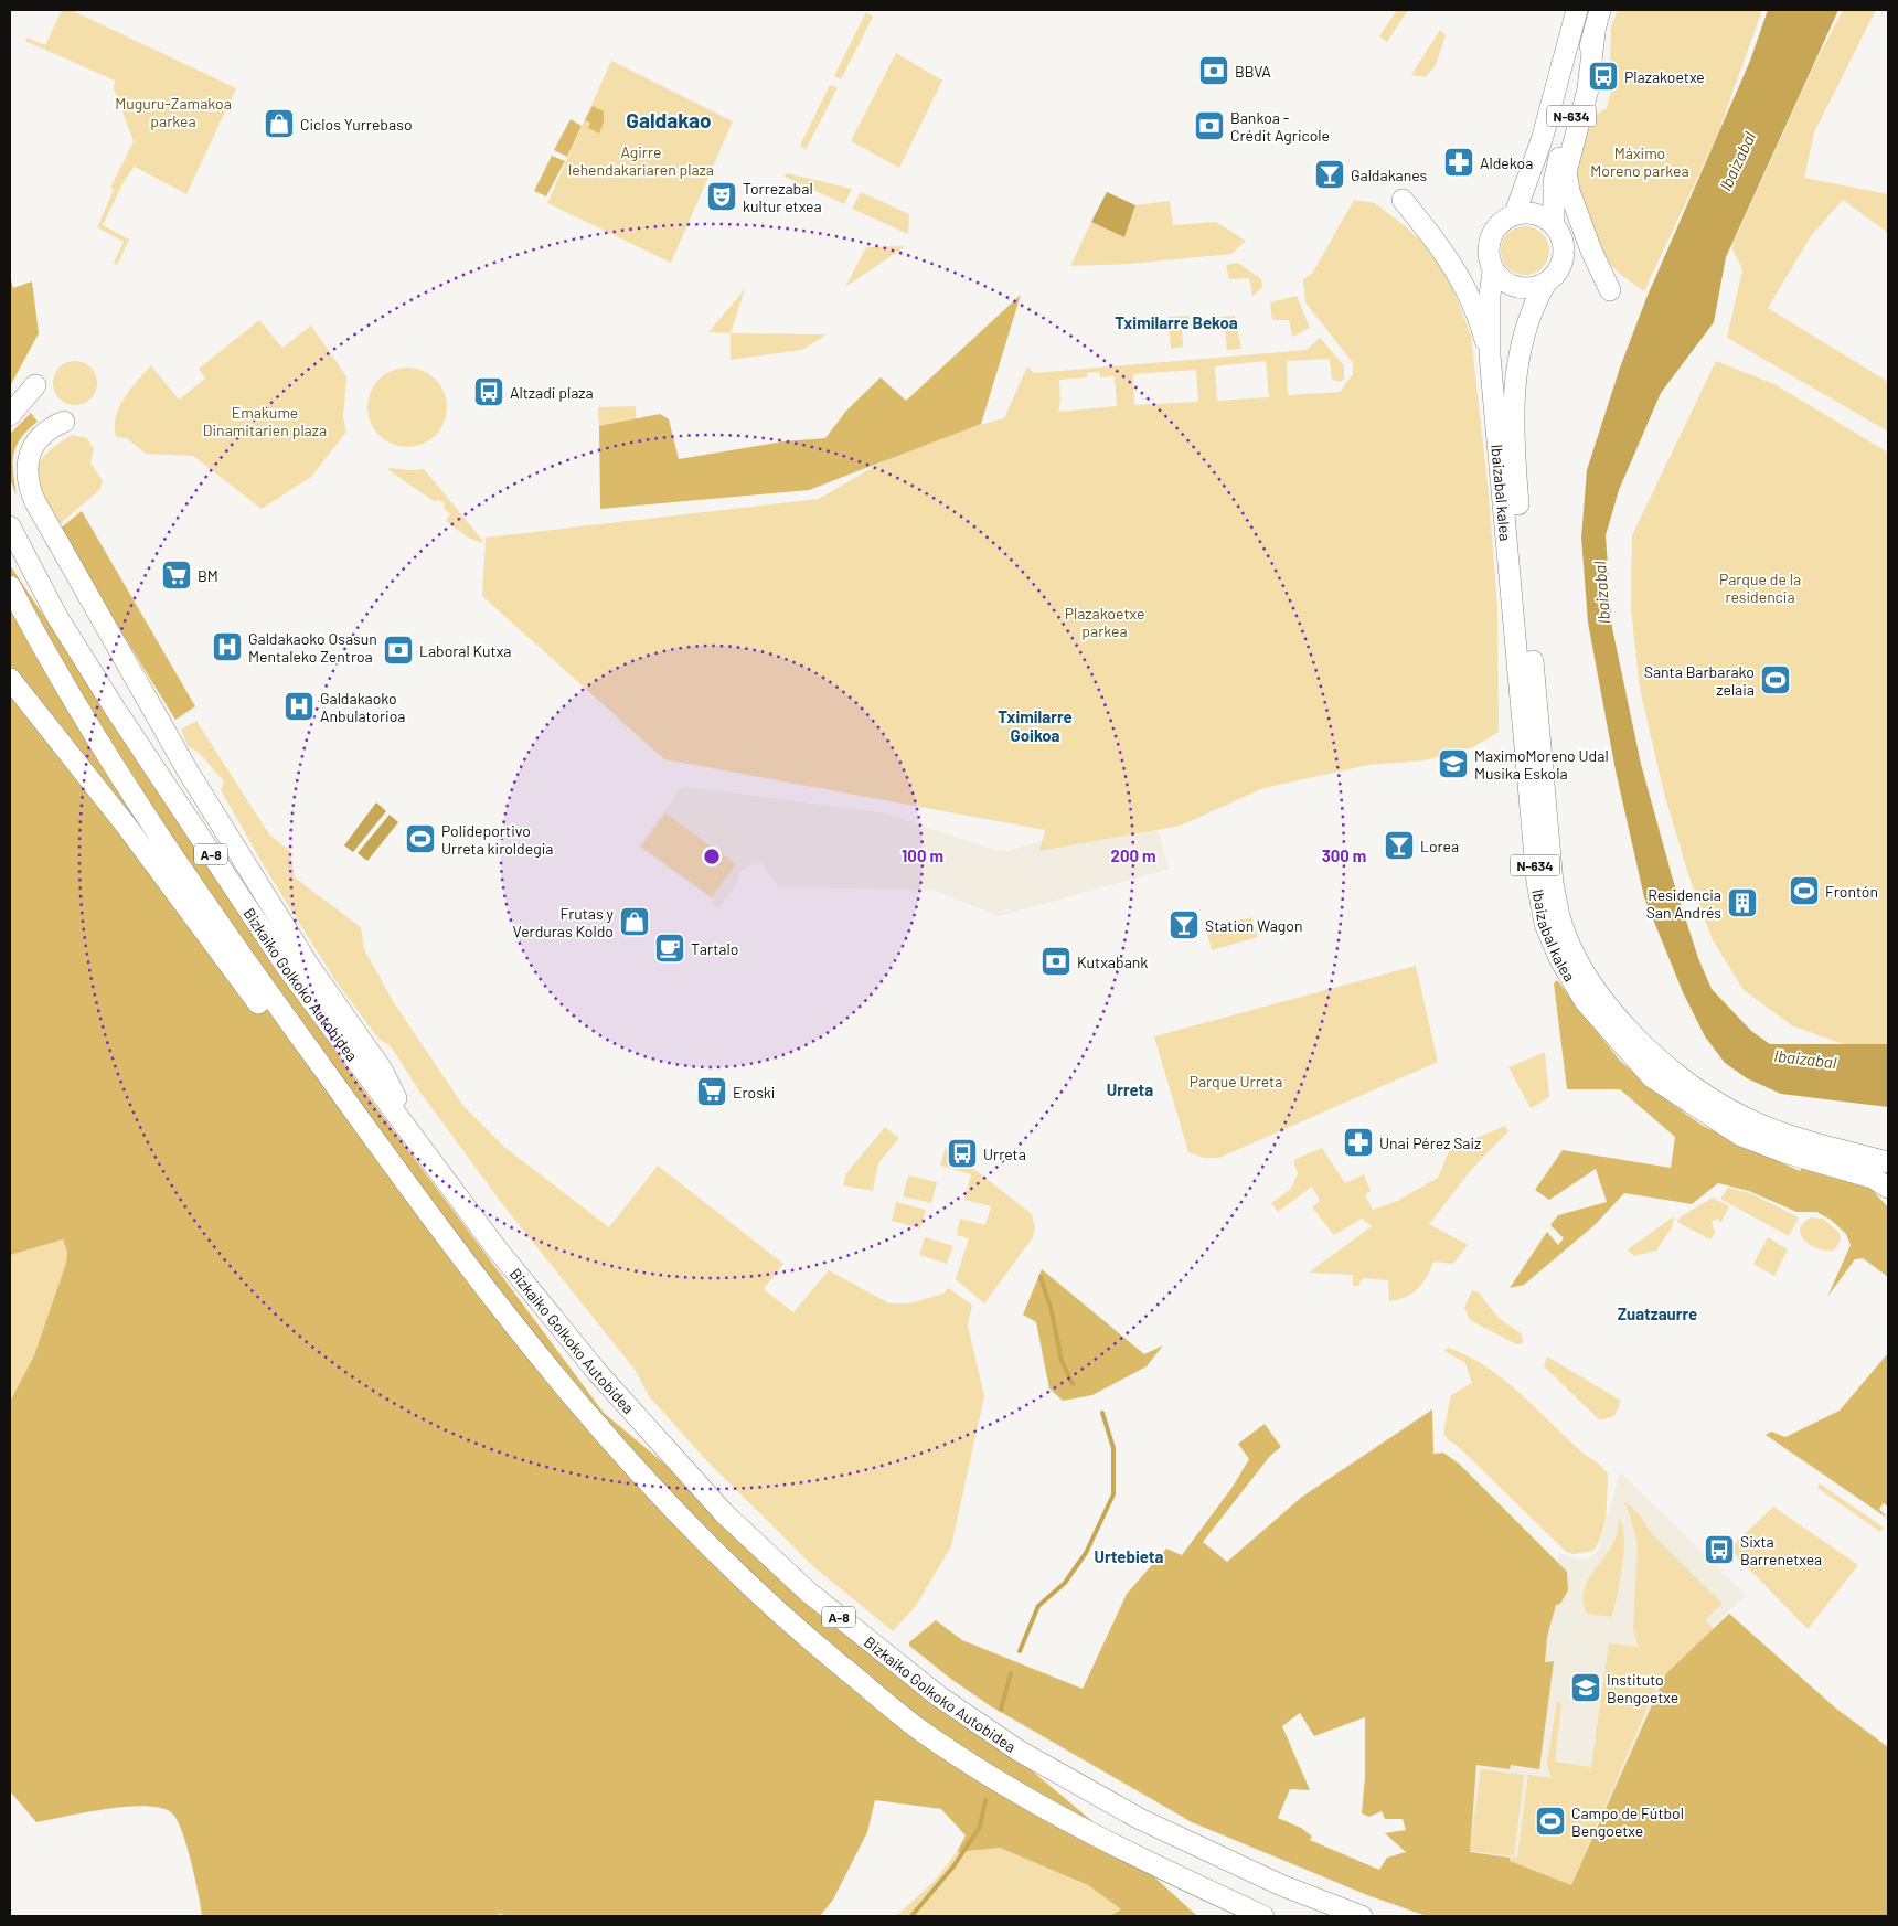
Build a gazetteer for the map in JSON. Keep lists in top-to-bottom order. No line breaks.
{"streets":{"highway":["N-634","Ibaizabal kalea","A-8","Bizkaiko Golkoko Autobidea"]},"crossings":[["N-634","Ibaizabal kalea"]],"districts":["Galdakao","Tximilarre Bekoa","Tximilarre Goikoa","Urreta","Zuatzaurre","Urtebieta"],"water":["Ibaizabal"],"parks":["Muguru-Zamakoa parkea","Agirre lehendakariaren plaza","Máximo Moreno parkea","Emakume Dinamitarien plaza","Parque de la residencia","Plazakoetxe parkea","Parque Urreta"],"places":{"bank":["BBVA","Bankoa - Crédit Agricole","Laboral Kutxa","Kutxabank"],"bus stop":["Plazakoetxe","Altzadi plaza","Urreta","Sixta Barrenetxea"],"shop":["Ciclos Yurrebaso","Frutas y Verduras Koldo"],"pharmacy":["Aldekoa","Unai Pérez Saiz"],"bar":["Galdakanes","Lorea","Station Wagon"],"theatre":["Torrezabal kultur etxea"],"supermarket":["BM","Eroski"],"hospital":["Galdakaoko Osasun Mentaleko Zentroa","Galdakaoko Anbulatorioa"],"sports":["Santa Barbarako zelaia","Polideportivo Urreta kiroldegia","Frontón","Campo de Fútbol Bengoetxe"],"school or university":["MaximoMoreno Udal Musika Eskola","Instituto Bengoetxe"],"building":["Residencia San Andrés"],"cafe":["Tartalo"]},"rings":["100 m","200 m","300 m"]}
